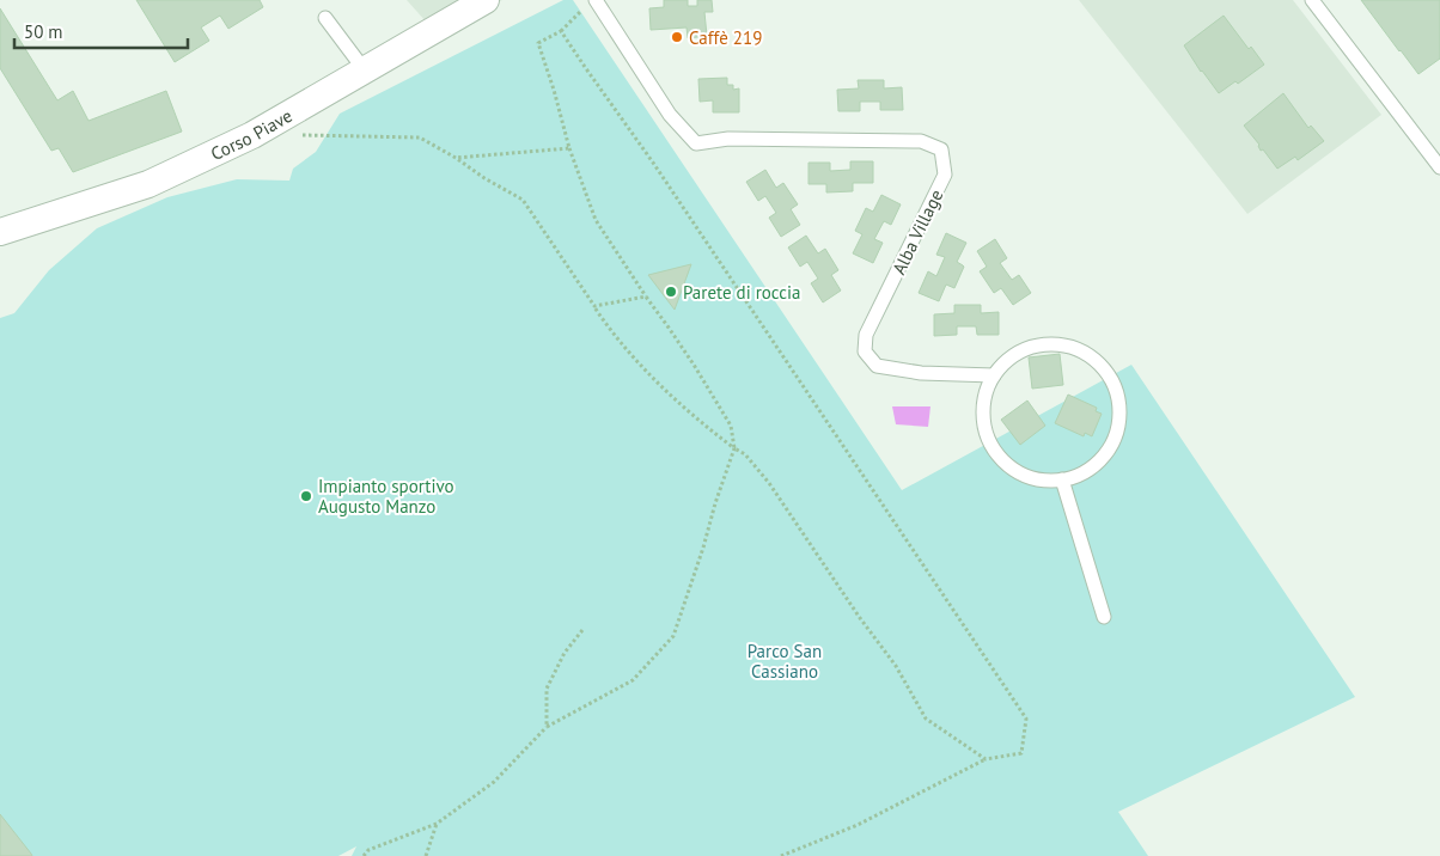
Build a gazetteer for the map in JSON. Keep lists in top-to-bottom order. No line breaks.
{"streets":{"street":["Corso Piave"],"lane":["Alba Village"]},"parks":["Parco San Cassiano"],"places":["Caffè 219","Parete di roccia","Impianto sportivo Augusto Manzo"],"scale_bar":"50 m"}
